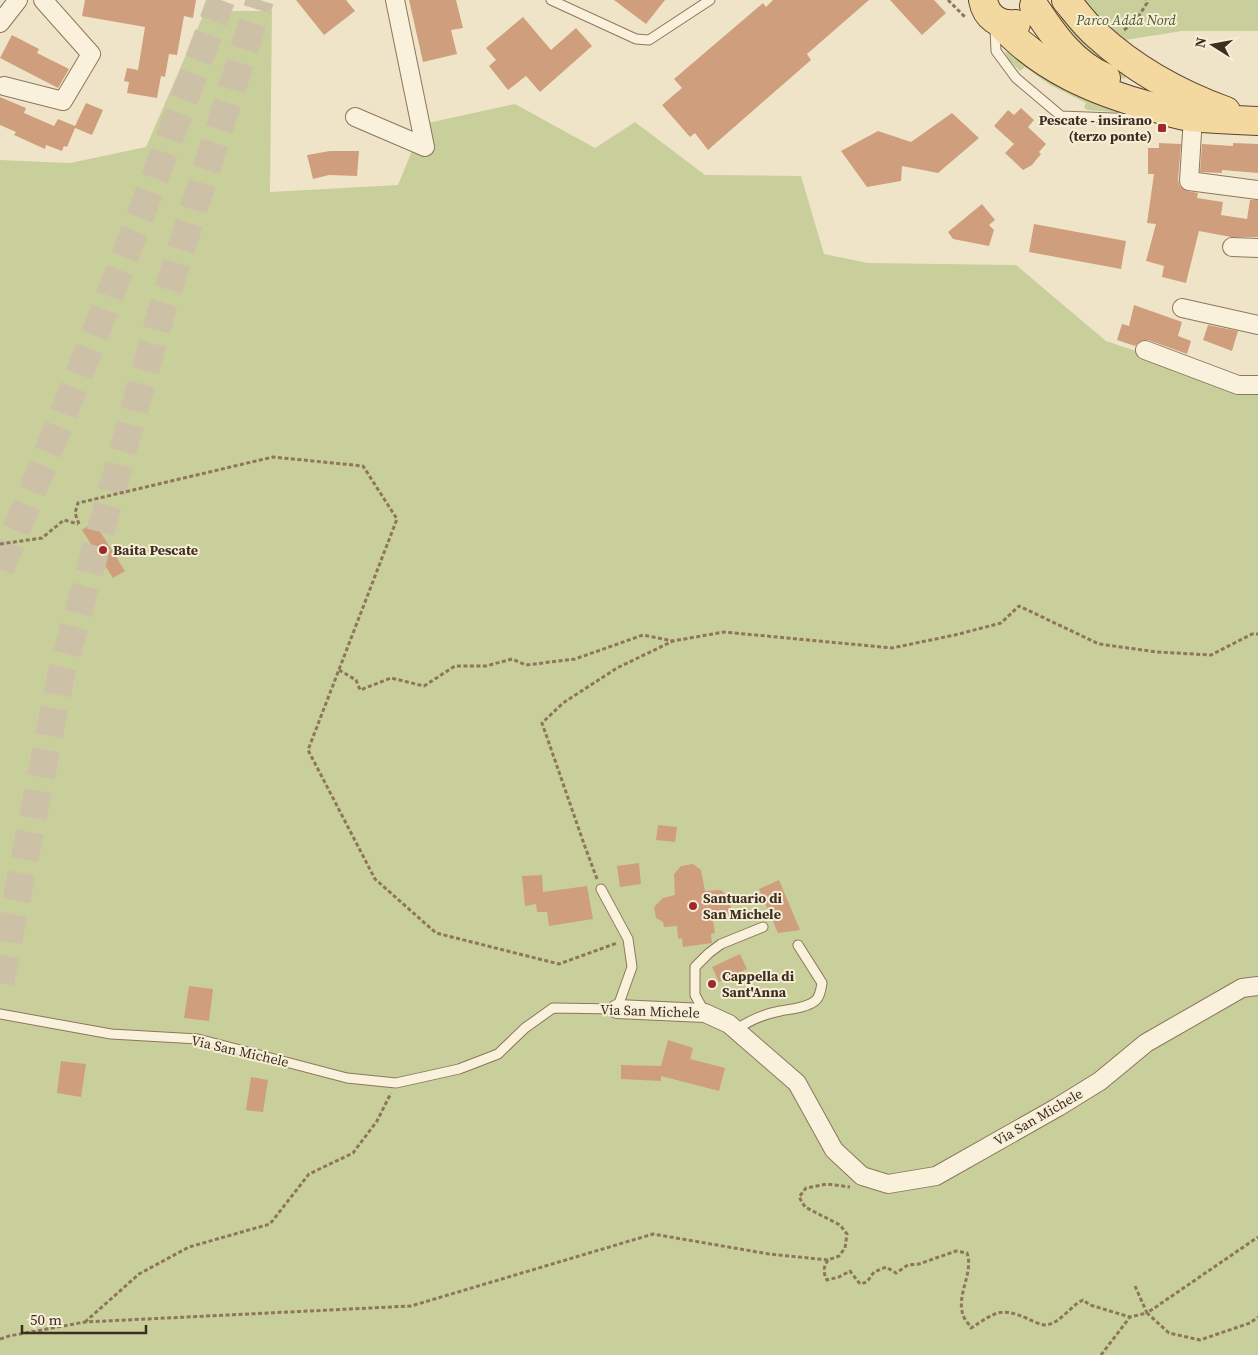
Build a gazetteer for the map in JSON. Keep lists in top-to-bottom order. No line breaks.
{"streets":{"street":["Via San Michele"]},"parks":["Parco Adda Nord"],"places":{"transit":["Pescate - insirano (terzo ponte)"],"other":["Baita Pescate","Santuario di San Michele","Cappella di Sant'Anna"]},"scale_bar":"50 m","north":"left"}
